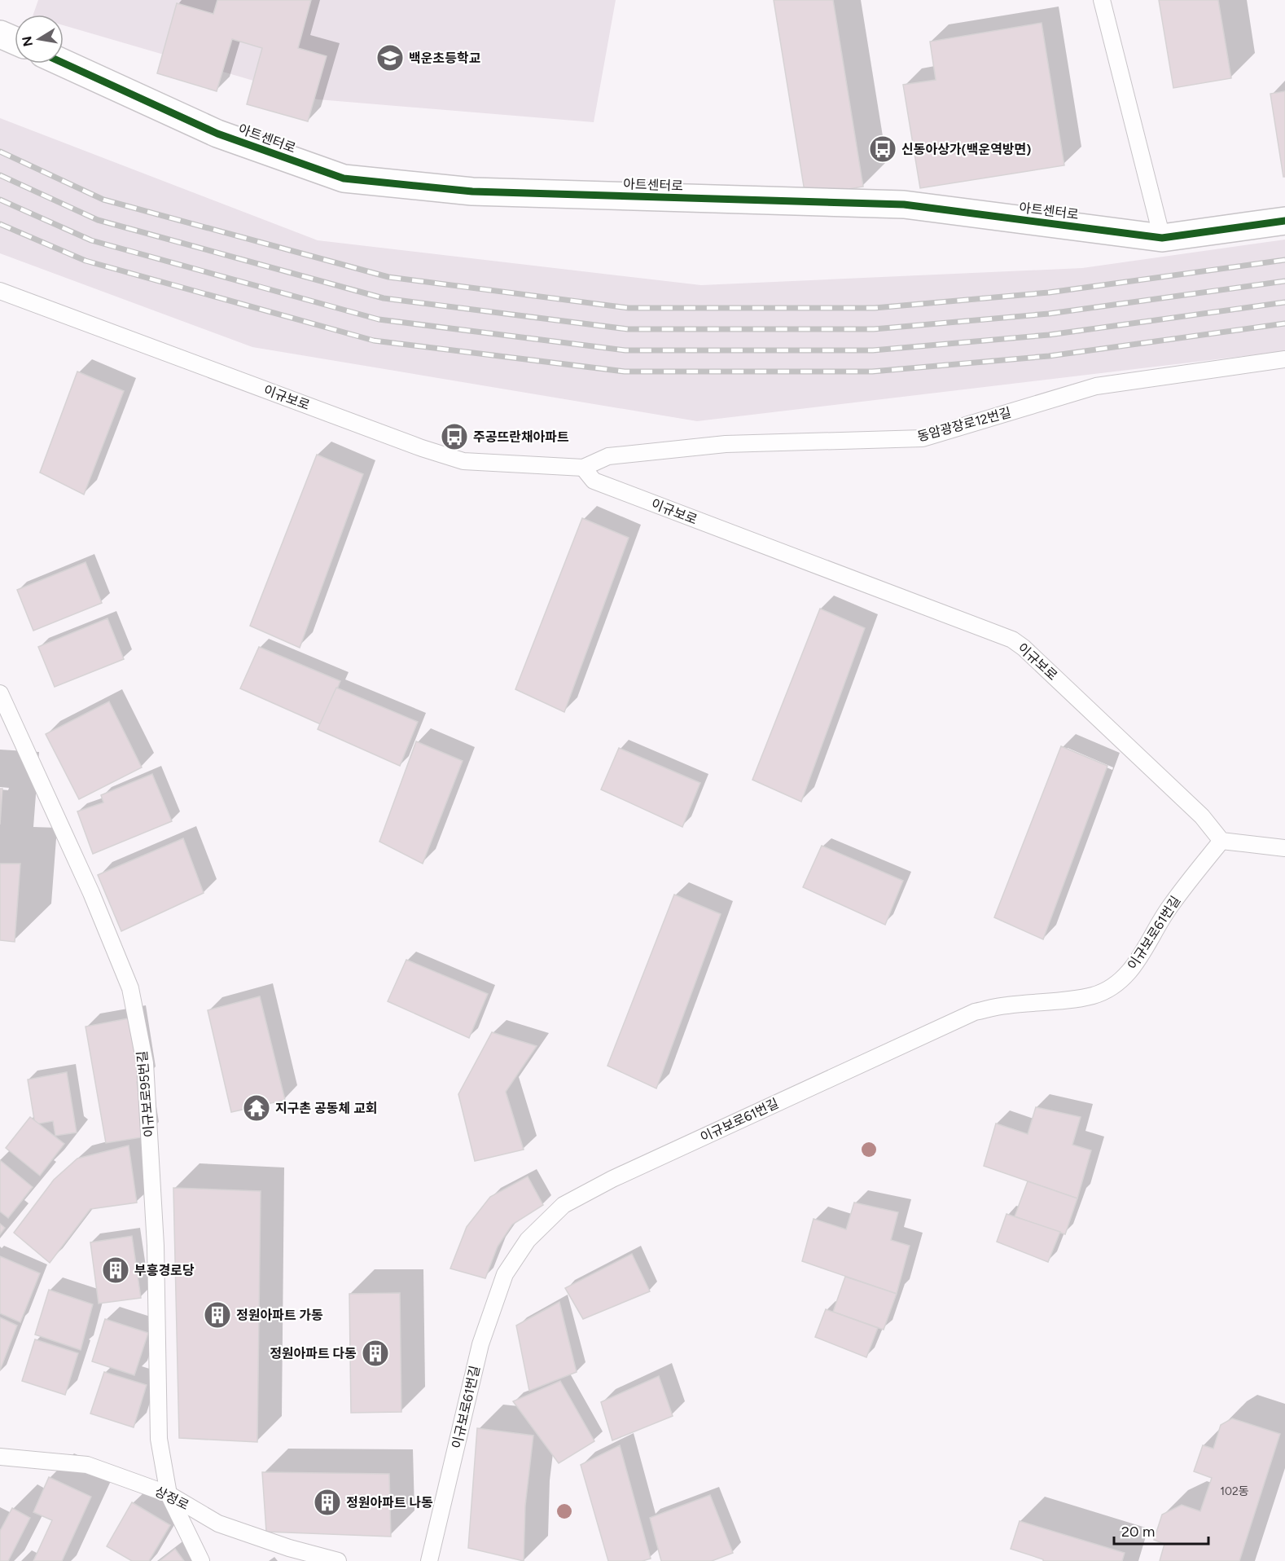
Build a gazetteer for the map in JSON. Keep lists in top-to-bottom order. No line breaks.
{"streets":{"street":["아트센터로"],"lane":["이규보로","동암광장로12번길","이규보로61번길","이규보로95번길","상정로"]},"crossings":[["이규보로","동암광장로12번길"],["이규보로","이규보로61번길"],["이규보로95번길","상정로"]],"places":{"school or university":["백운초등학교"],"bus stop":["신동아상가(백운역방면)","주공뜨란채아파트"],"temple":["지구촌 공동체 교회"],"building":["부흥경로당","정원아파트 가동","정원아파트 다동","정원아파트 나동"]},"house_numbers":["102동"],"scale_bar":"20 m","north":"left"}
